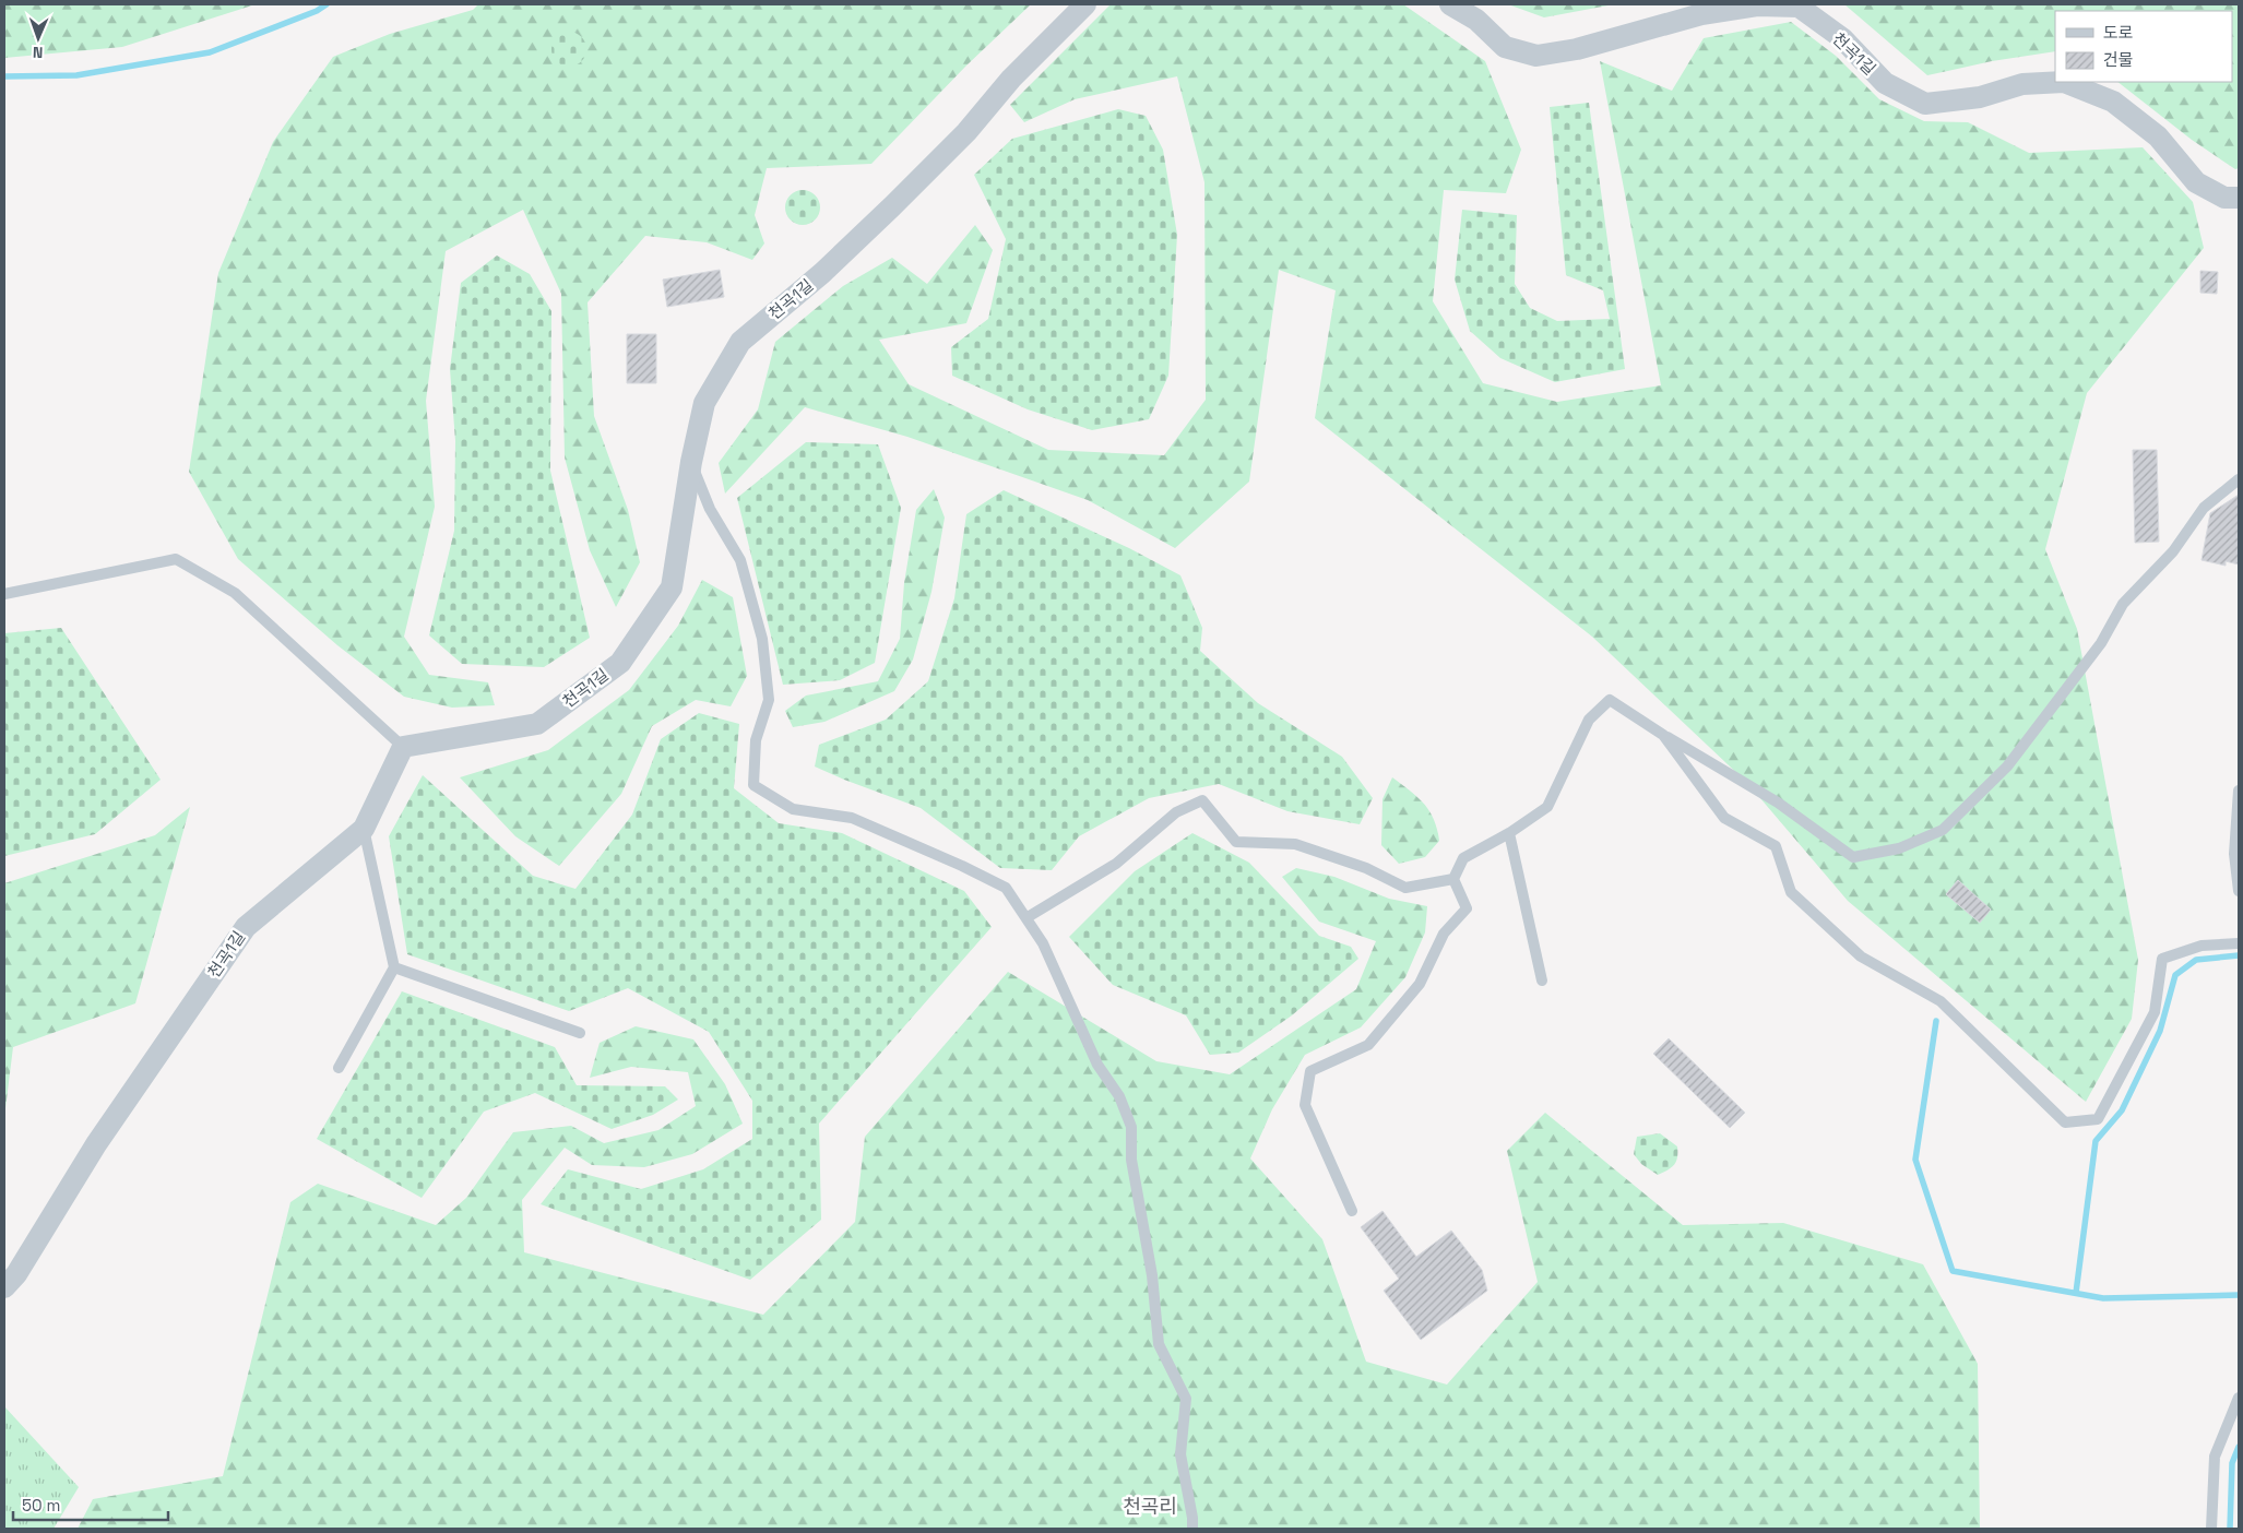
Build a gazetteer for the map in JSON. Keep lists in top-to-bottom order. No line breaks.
{"streets":{"street":["천곡1길"]},"districts":["천곡리"],"legend":["도로","건물"],"scale_bar":"50 m","north":"bottom"}
